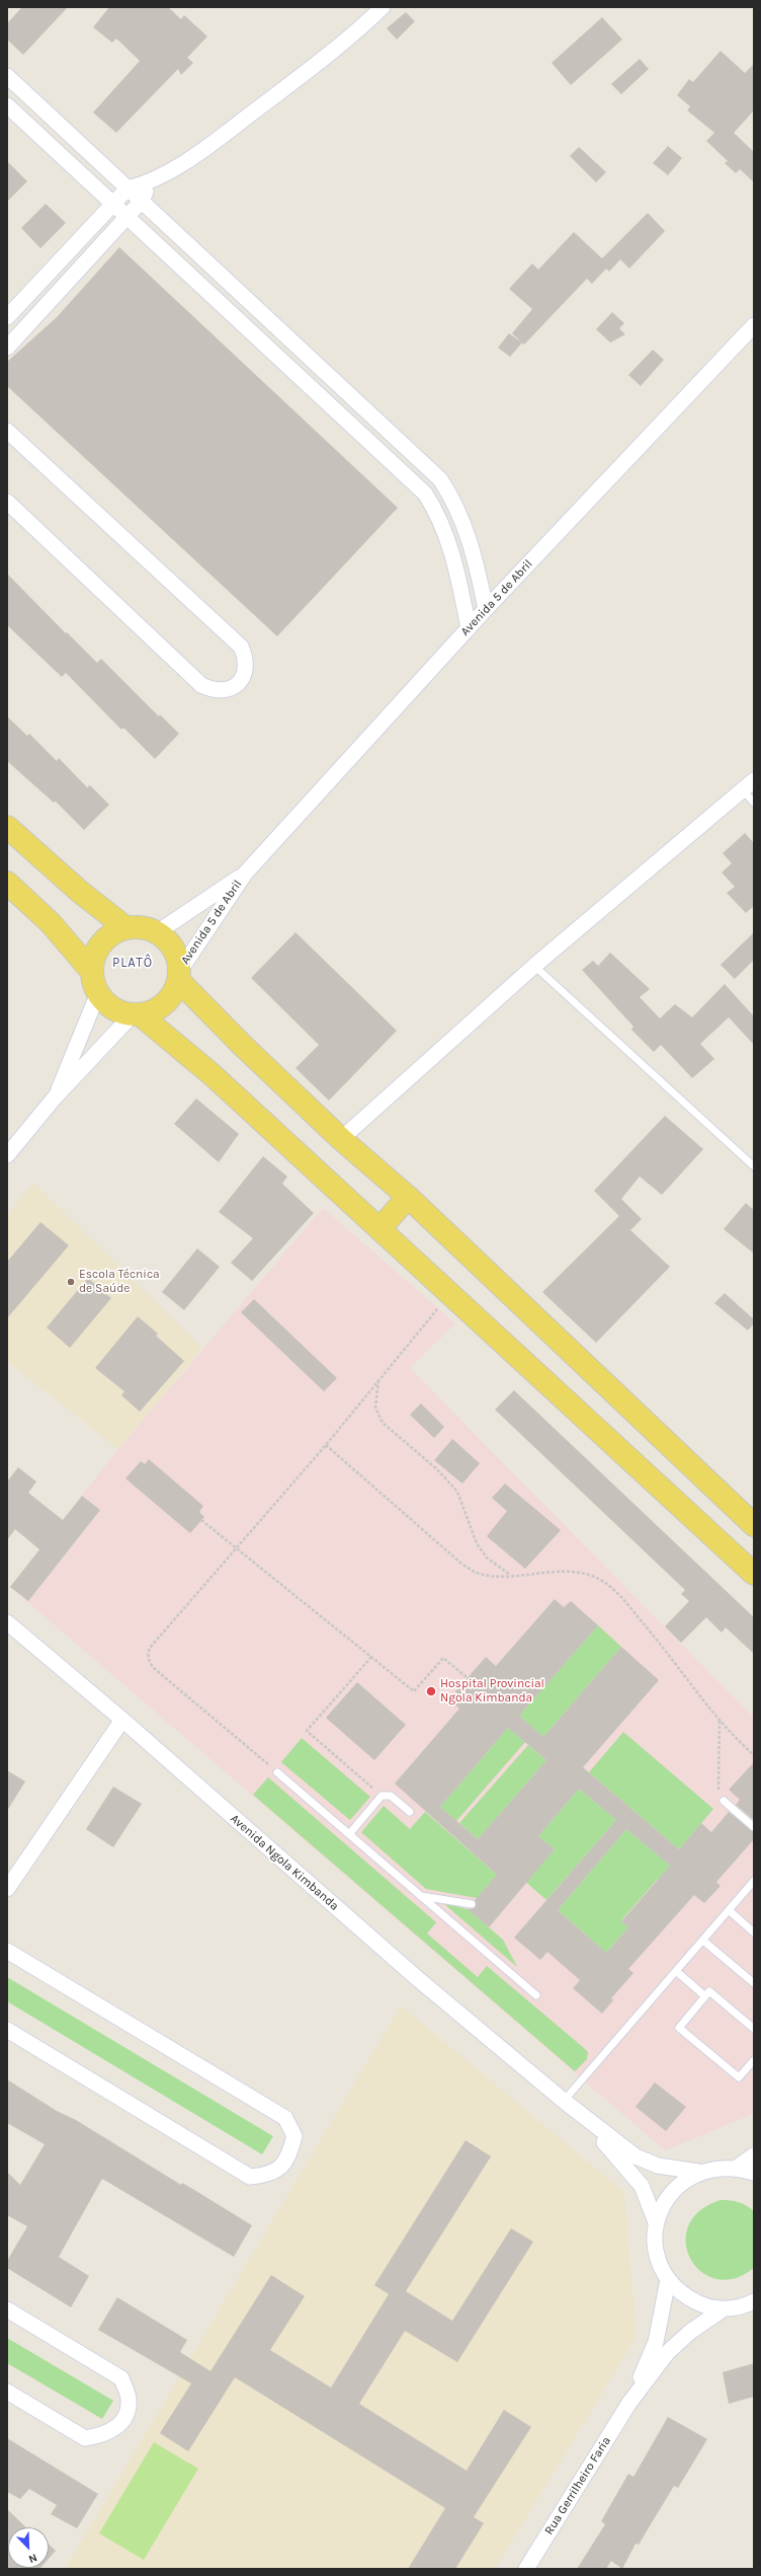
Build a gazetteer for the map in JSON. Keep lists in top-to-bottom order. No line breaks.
{"streets":{"street":["Avenida 5 de Abril","Avenida Ngola Kimbanda","Rua Gerrilheiro Faria"]},"districts":["PLATÔ"],"places":["Escola Técnica de Saúde","Hospital Provincial Ngola Kimbanda"],"north":"bottom right"}
